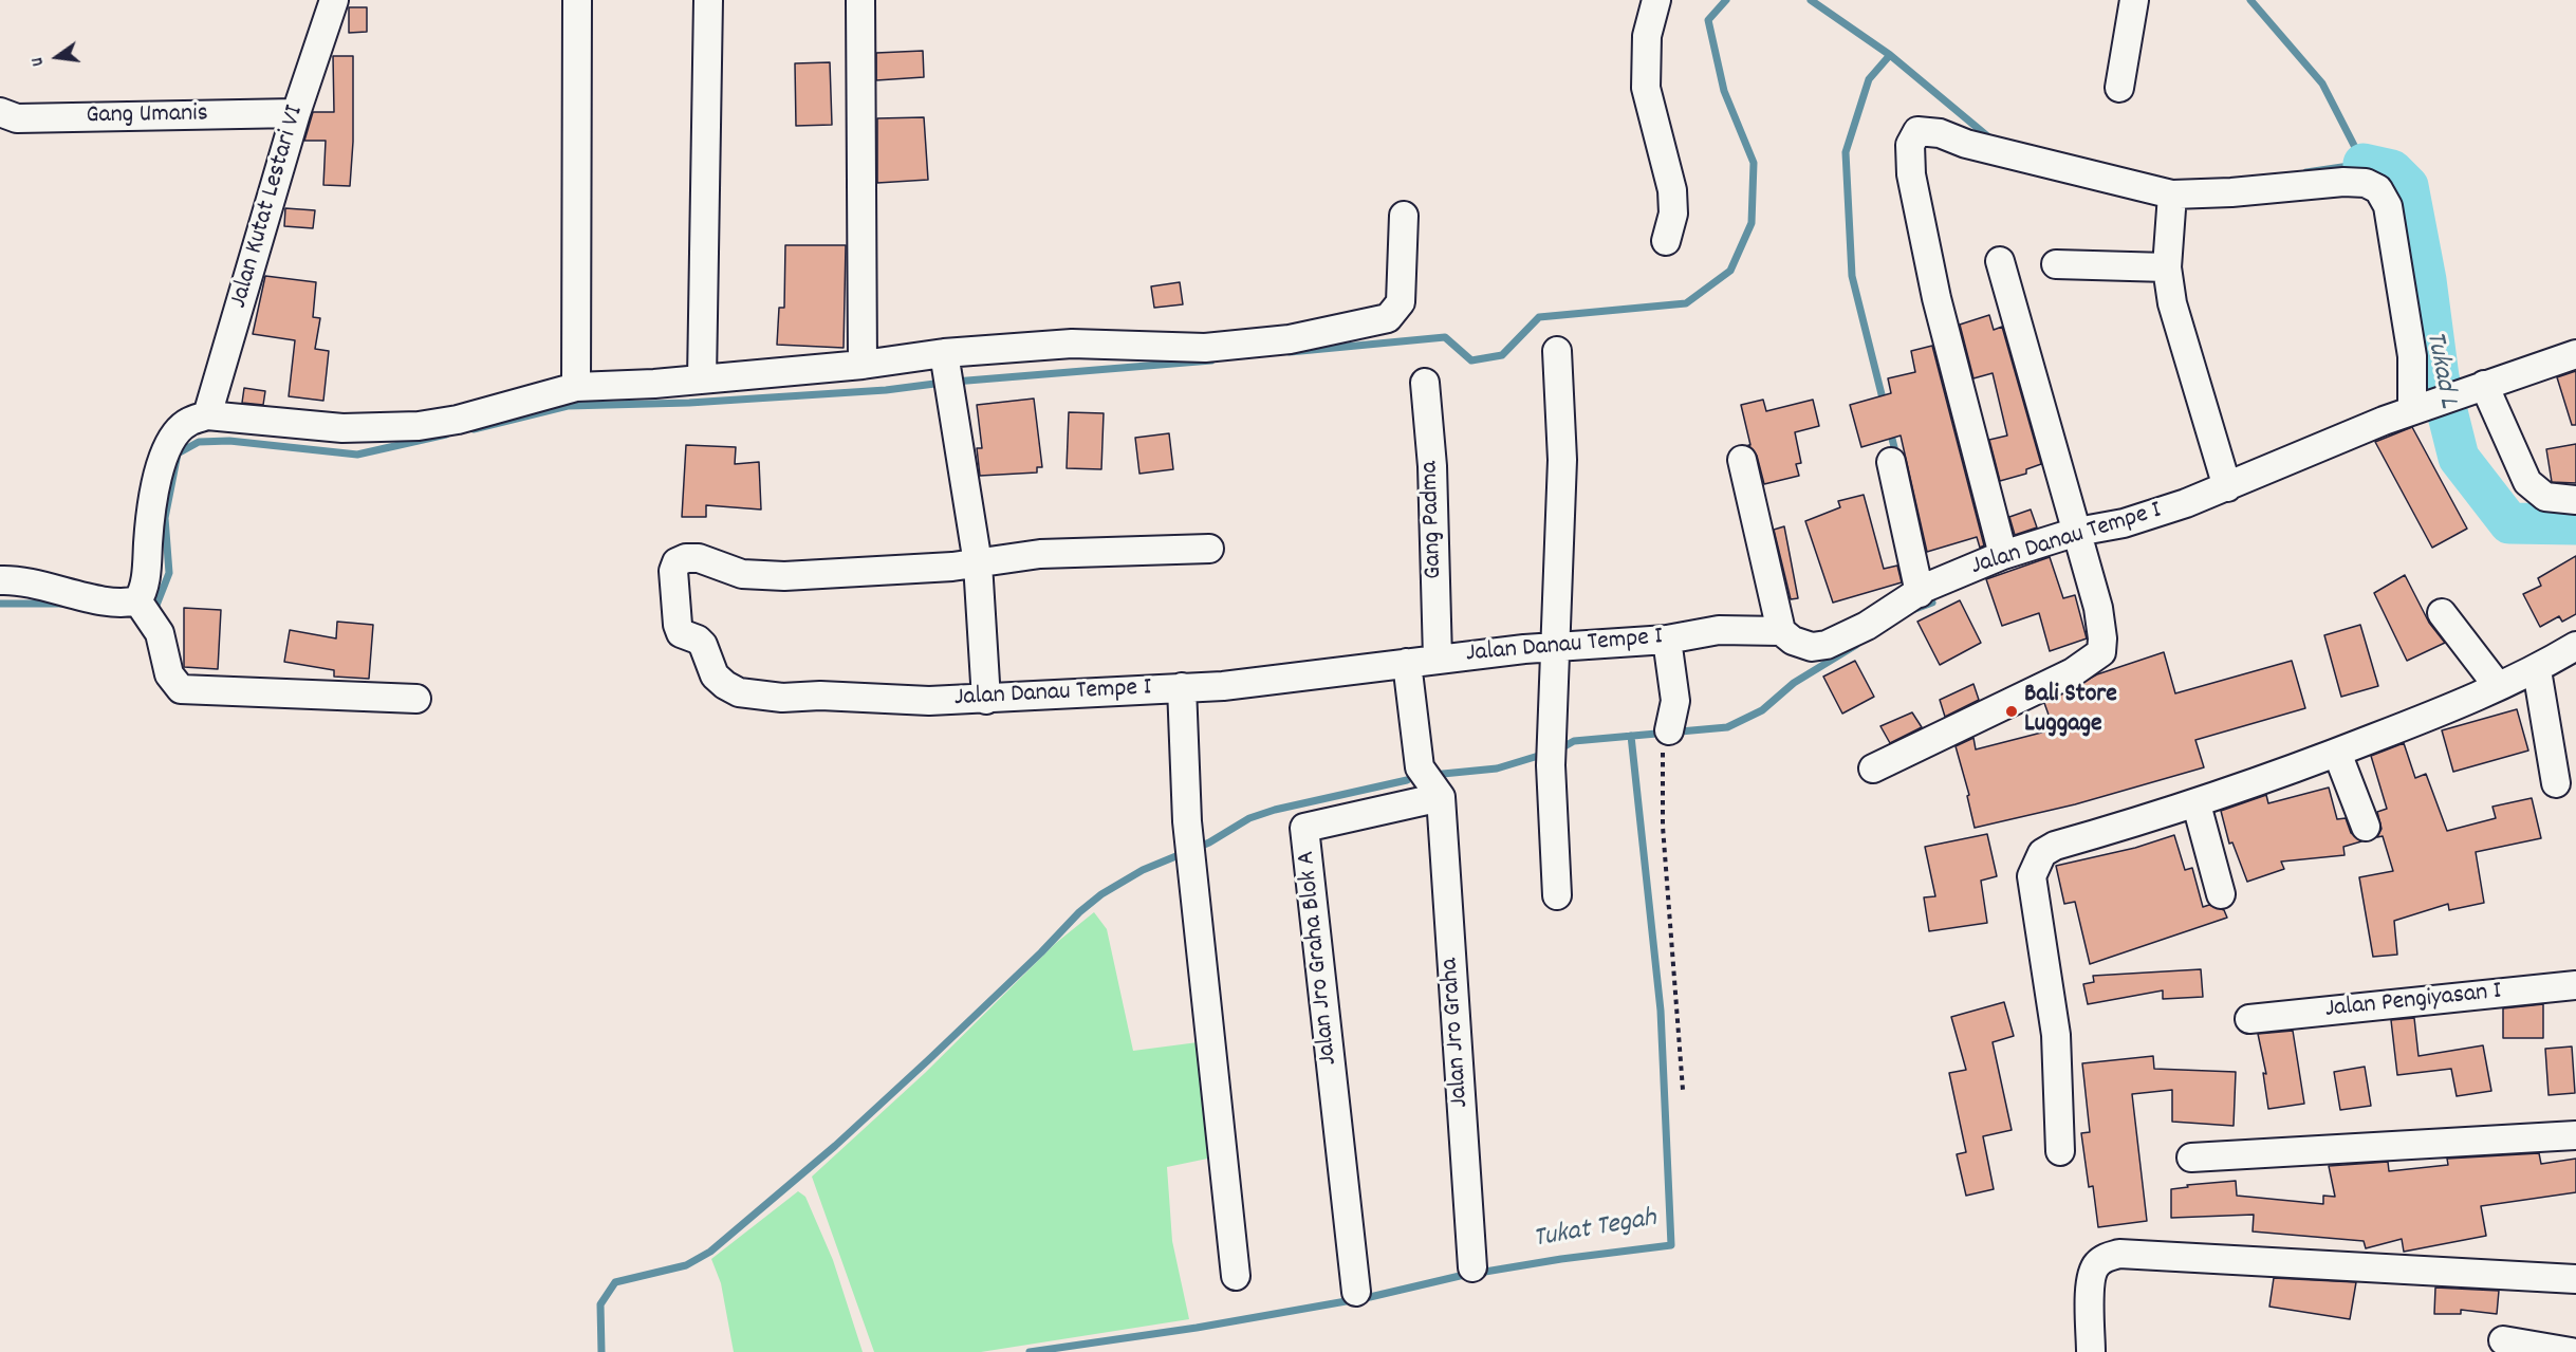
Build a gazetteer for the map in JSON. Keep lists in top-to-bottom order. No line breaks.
{"streets":{"street":["Gang Umanis","Jalan Kutat Lestari VI","Gang Padma","Jalan Danau Tempe I","Jalan Jro Graha Blok A","Jalan Pengiyasan I","Jalan Jro Graha"]},"crossings":[["Gang Umanis","Jalan Kutat Lestari VI"],["Gang Padma","Jalan Danau Tempe I"],["Jalan Jro Graha Blok A","Jalan Jro Graha"]],"water":["Tukad L","Tukat Tegah"],"places":["Bali Store Luggage"],"north":"left"}
